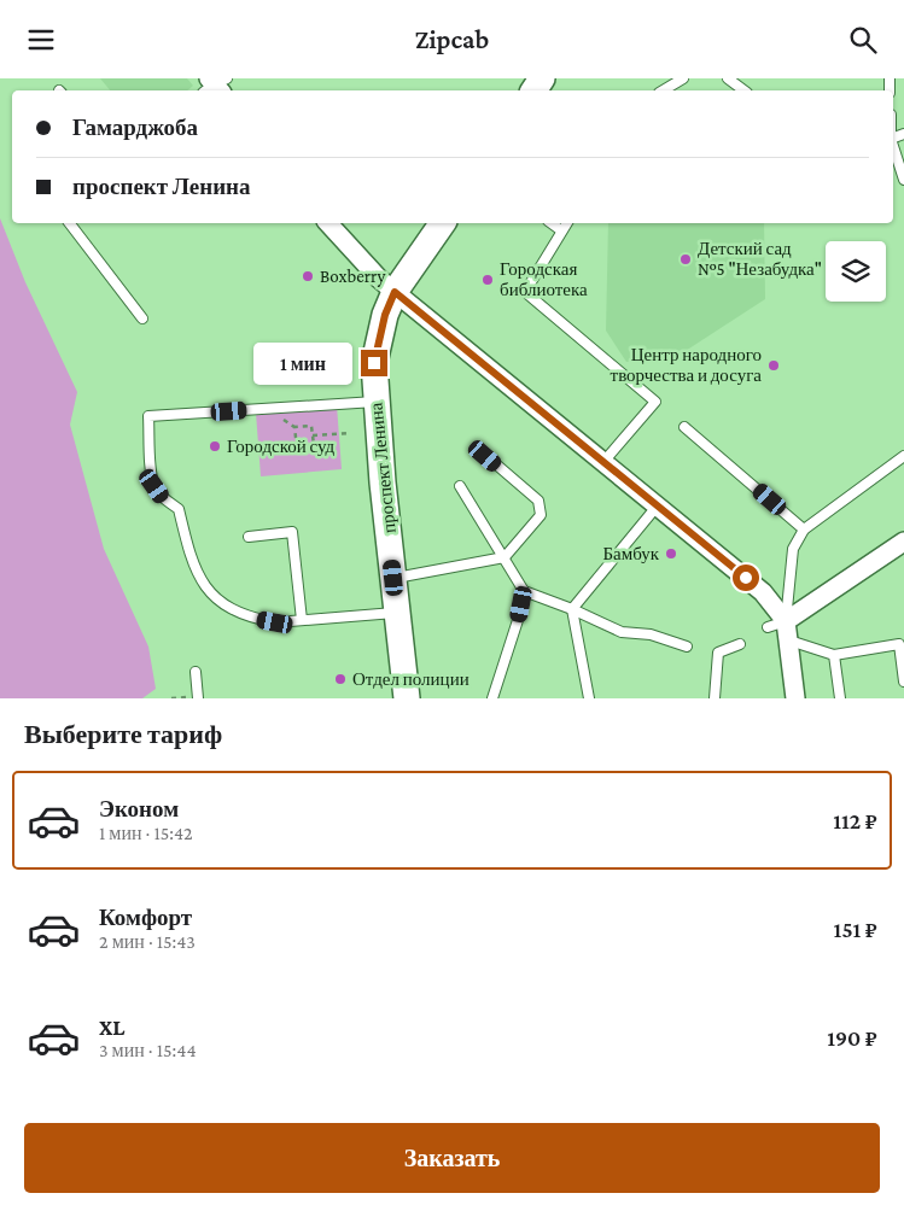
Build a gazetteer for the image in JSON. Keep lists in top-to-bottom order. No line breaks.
{"streets":{"main road":["проспект Ленина"]},"places":["Детский сад №5 \"Незабудка\"","Boxberry","Городская библиотека","Центр народного творчества и досуга","Городской суд","Бамбук","Отдел полиции"],"page":{"header":"Zipcab","banner":["Гамарджоба","проспект Ленина"],"bubble":"1 мин","heading":"Выберите тариф","list":[{"name":"Эконом","note":"1 мин · 15:42","value":"112 ₽"},{"name":"Комфорт","note":"2 мин · 15:43","value":"151 ₽"},{"name":"XL","note":"3 мин · 15:44","value":"190 ₽"}],"buttons":"Заказать"}}
